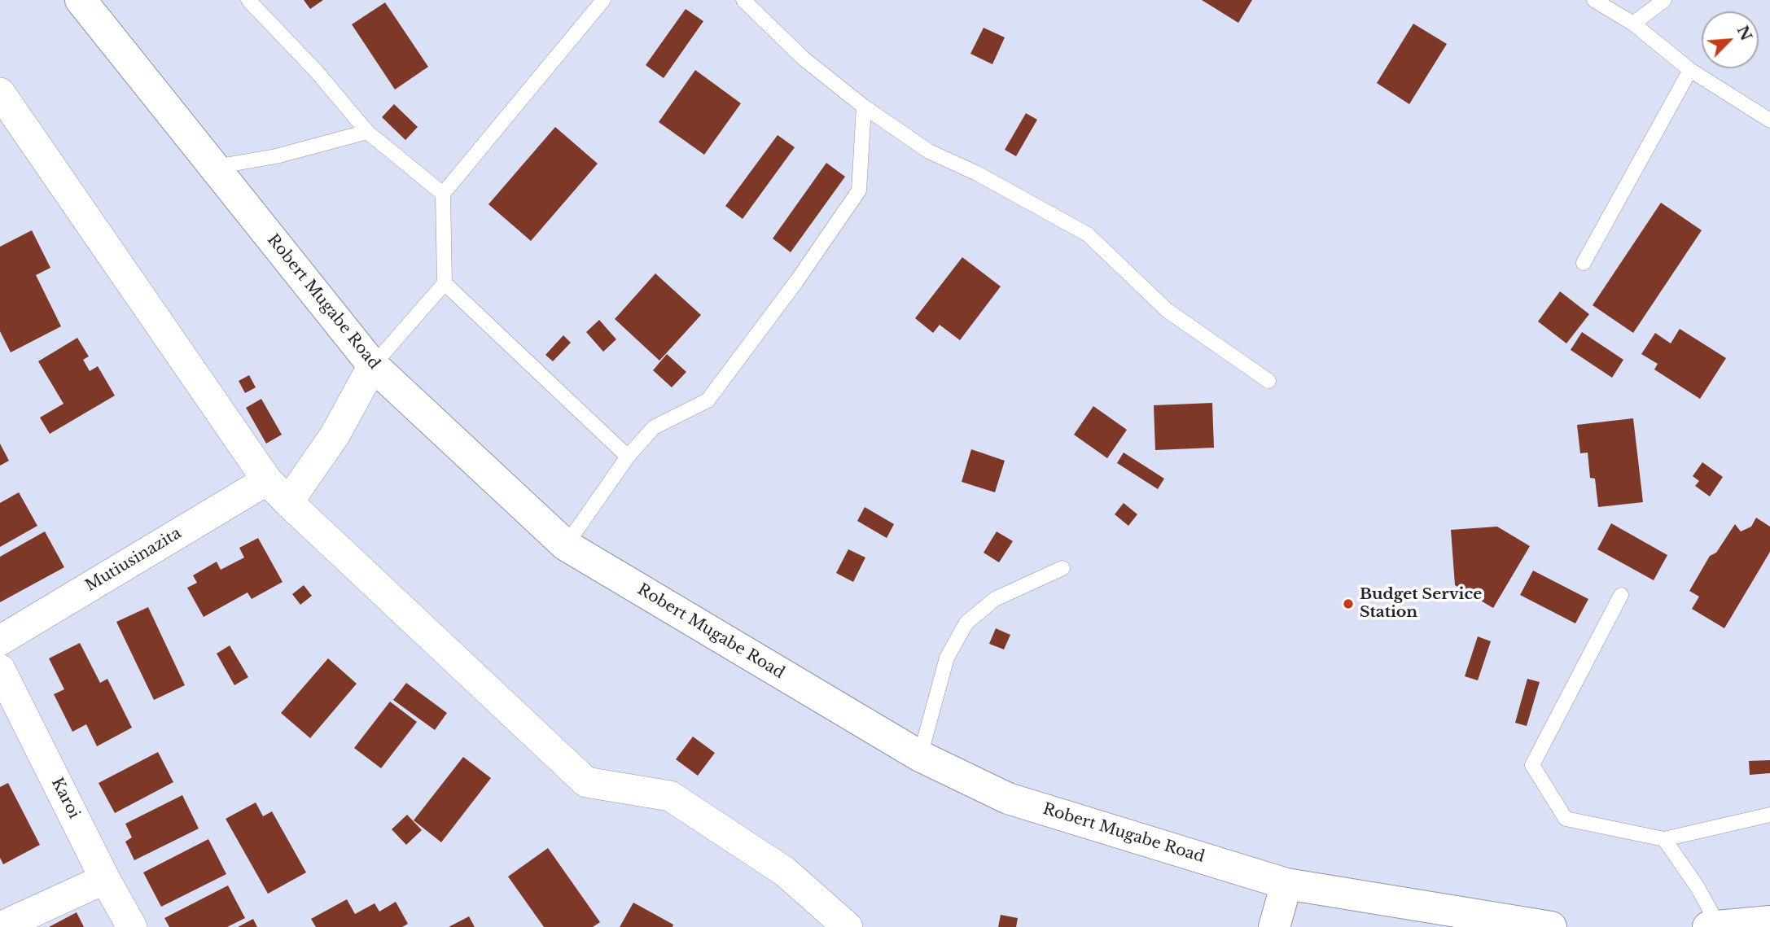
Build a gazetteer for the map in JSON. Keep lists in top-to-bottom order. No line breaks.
{"streets":{"main road":["Robert Mugabe Road"],"street":["Mutiusinazita","Karoi"]},"places":["Budget Service Station"],"north":"top right"}
